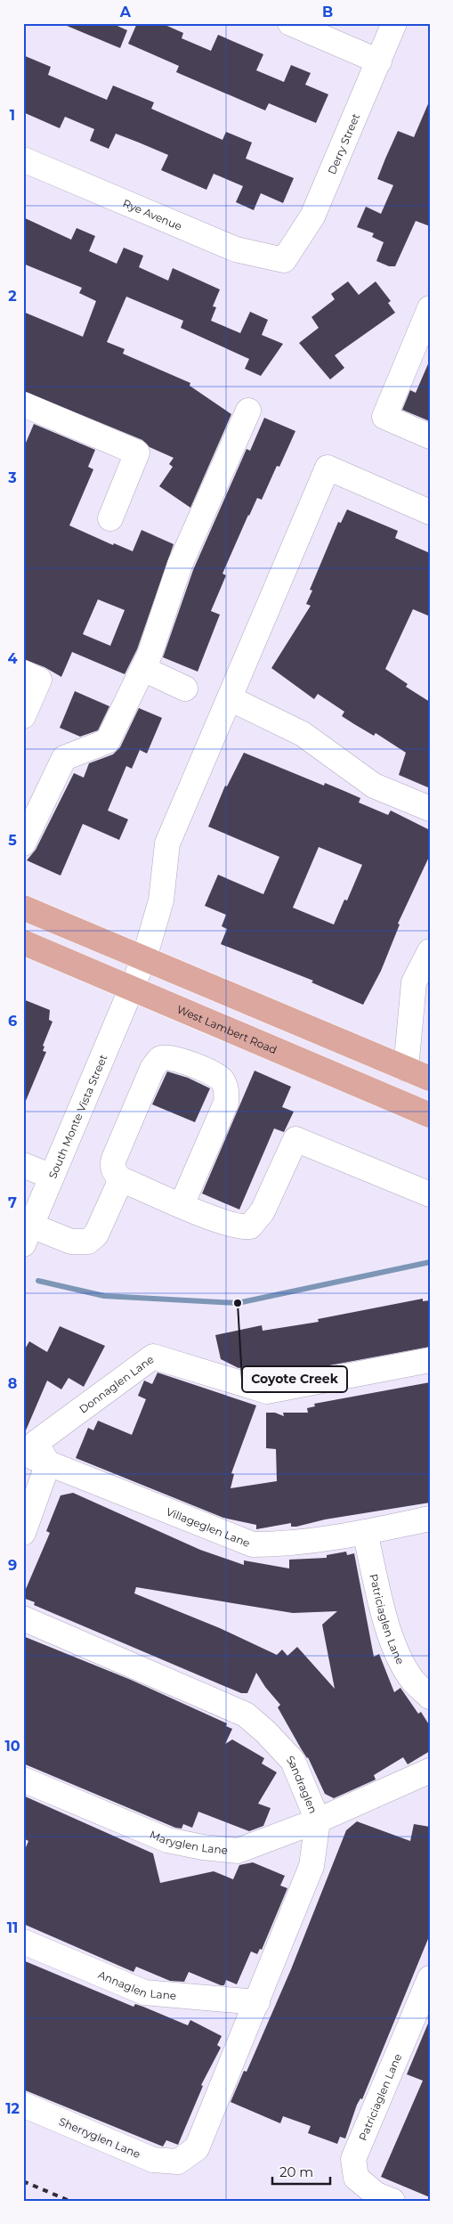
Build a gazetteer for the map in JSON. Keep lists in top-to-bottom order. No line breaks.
{"streets":{"main road":["West Lambert Road"],"street":["Derry Street","Rye Avenue","South Monte Vista Street","Donnaglen Lane","Villageglen Lane","Patriciaglen Lane","Sandraglen","Maryglen Lane","Annaglen Lane","Sherryglen Lane"]},"crossings":[["Derry Street","Rye Avenue"],["West Lambert Road","South Monte Vista Street"],["Donnaglen Lane","Villageglen Lane"],["Villageglen Lane","Patriciaglen Lane"],["Sandraglen","Maryglen Lane"],["Sandraglen","Annaglen Lane"],["Sandraglen","Sherryglen Lane"]],"places":["Coyote Creek"],"scale_bar":"20 m","grid":{"columns":["A","B"],"rows":["1","2","3","4","5","6","7","8","9","10","11","12"]}}
